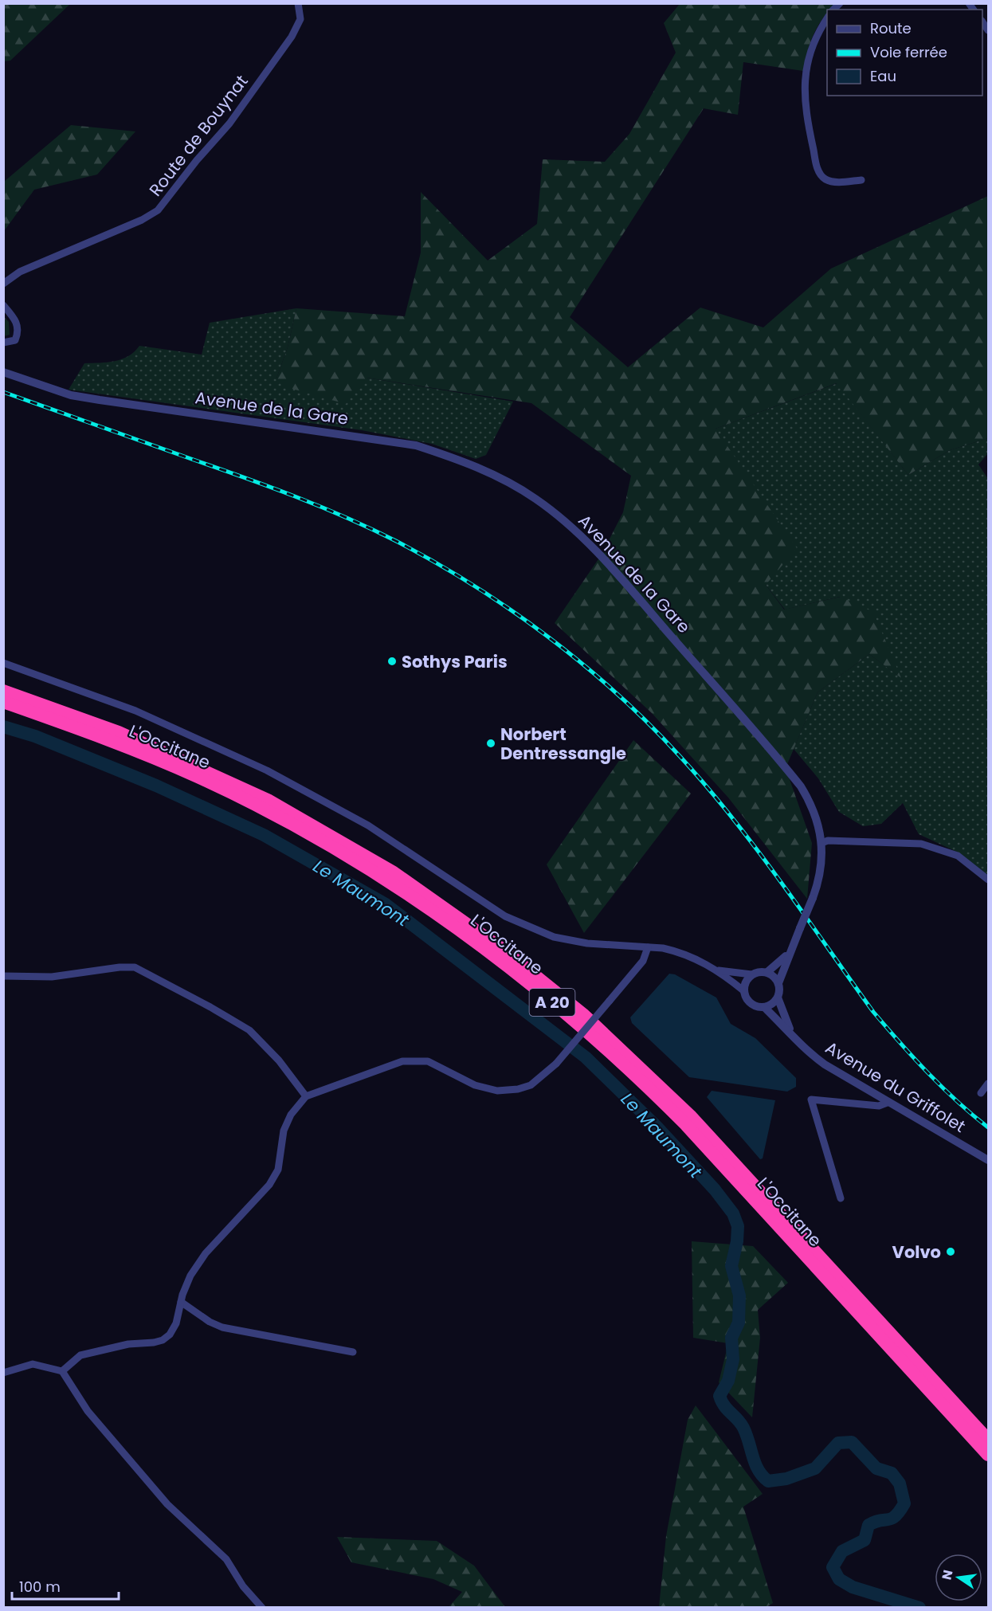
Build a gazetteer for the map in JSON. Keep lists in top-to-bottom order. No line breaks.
{"streets":{"highway":["L'Occitane","A 20"],"street":["Route de Bouynat","Avenue de la Gare","Avenue du Griffolet"]},"water":["Le Maumont"],"places":["Sothys Paris","Norbert Dentressangle","Volvo"],"legend":["Route","Voie ferrée","Eau"],"scale_bar":"100 m","north":"left"}
